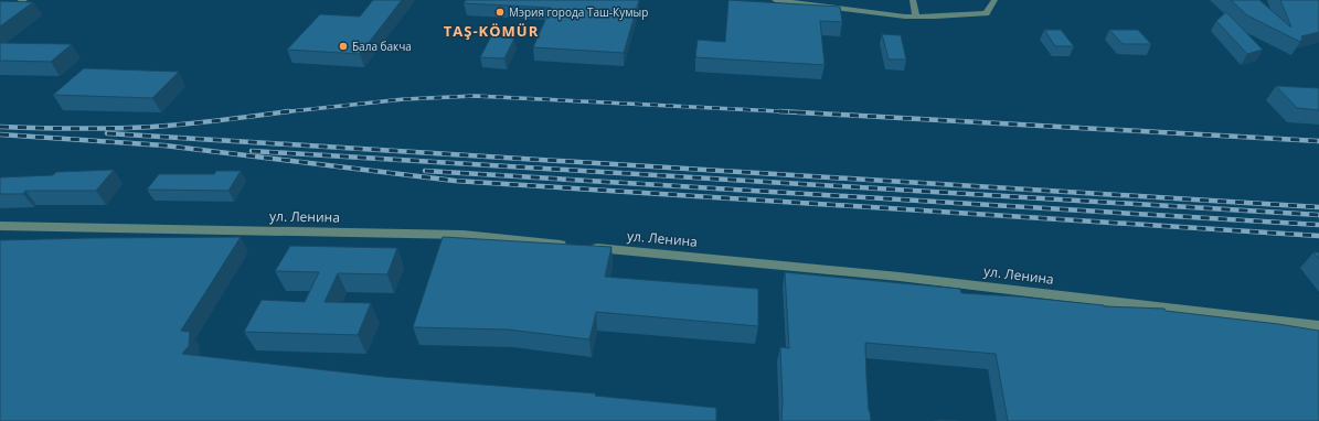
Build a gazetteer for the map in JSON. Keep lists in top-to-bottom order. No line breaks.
{"streets":{"street":["ул. Ленина"]},"districts":["TAŞ-KÖMÜR"],"places":["Мэрия города Таш-Кумыр","Бала бакча"]}
